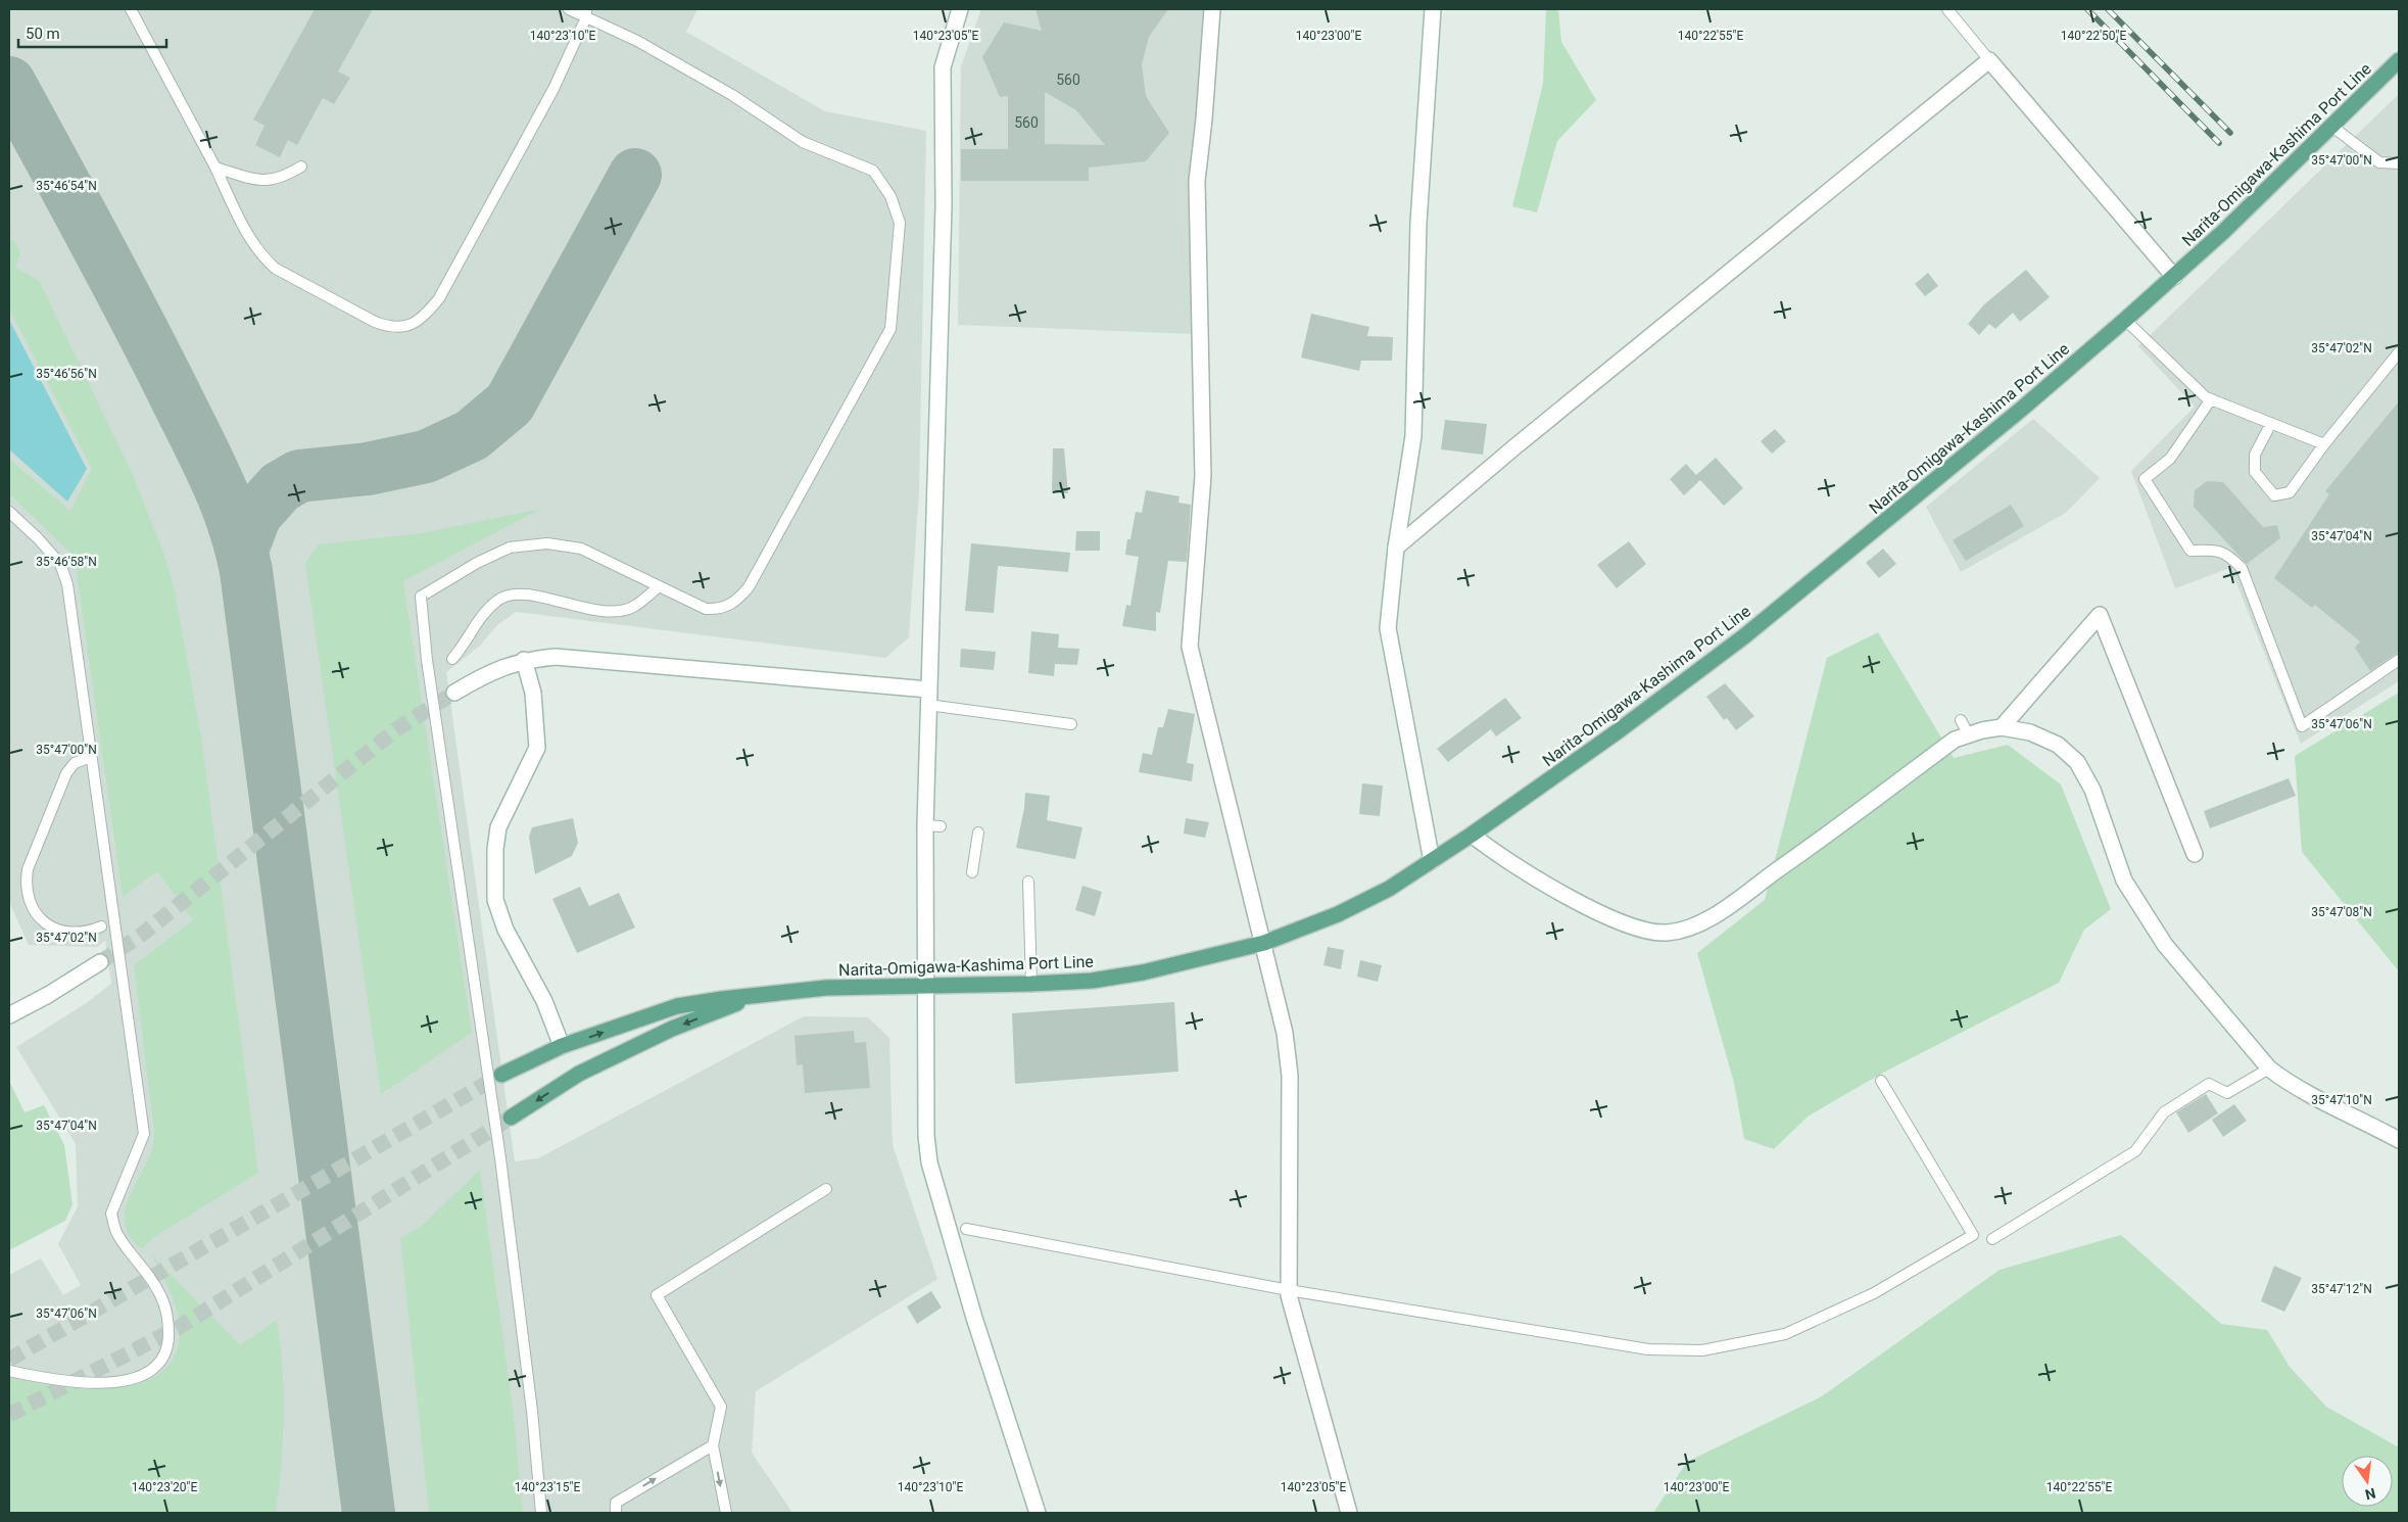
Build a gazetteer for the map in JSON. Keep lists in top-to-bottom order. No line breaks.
{"streets":{"main road":["Narita-Omigawa-Kashima Port Line"]},"house_numbers":["560","560"],"scale_bar":"50 m","north":"bottom","coordinates":["140°23'10\"E","140°23'05\"E","140°23'00\"E","140°22'55\"E","140°22'50\"E","35°47'00\"N","35°46'54\"N","35°47'02\"N","35°46'56\"N","35°47'04\"N","35°46'58\"N","35°47'06\"N","35°47'08\"N","35°47'10\"N","35°47'12\"N","140°23'20\"E","140°23'15\"E"]}
